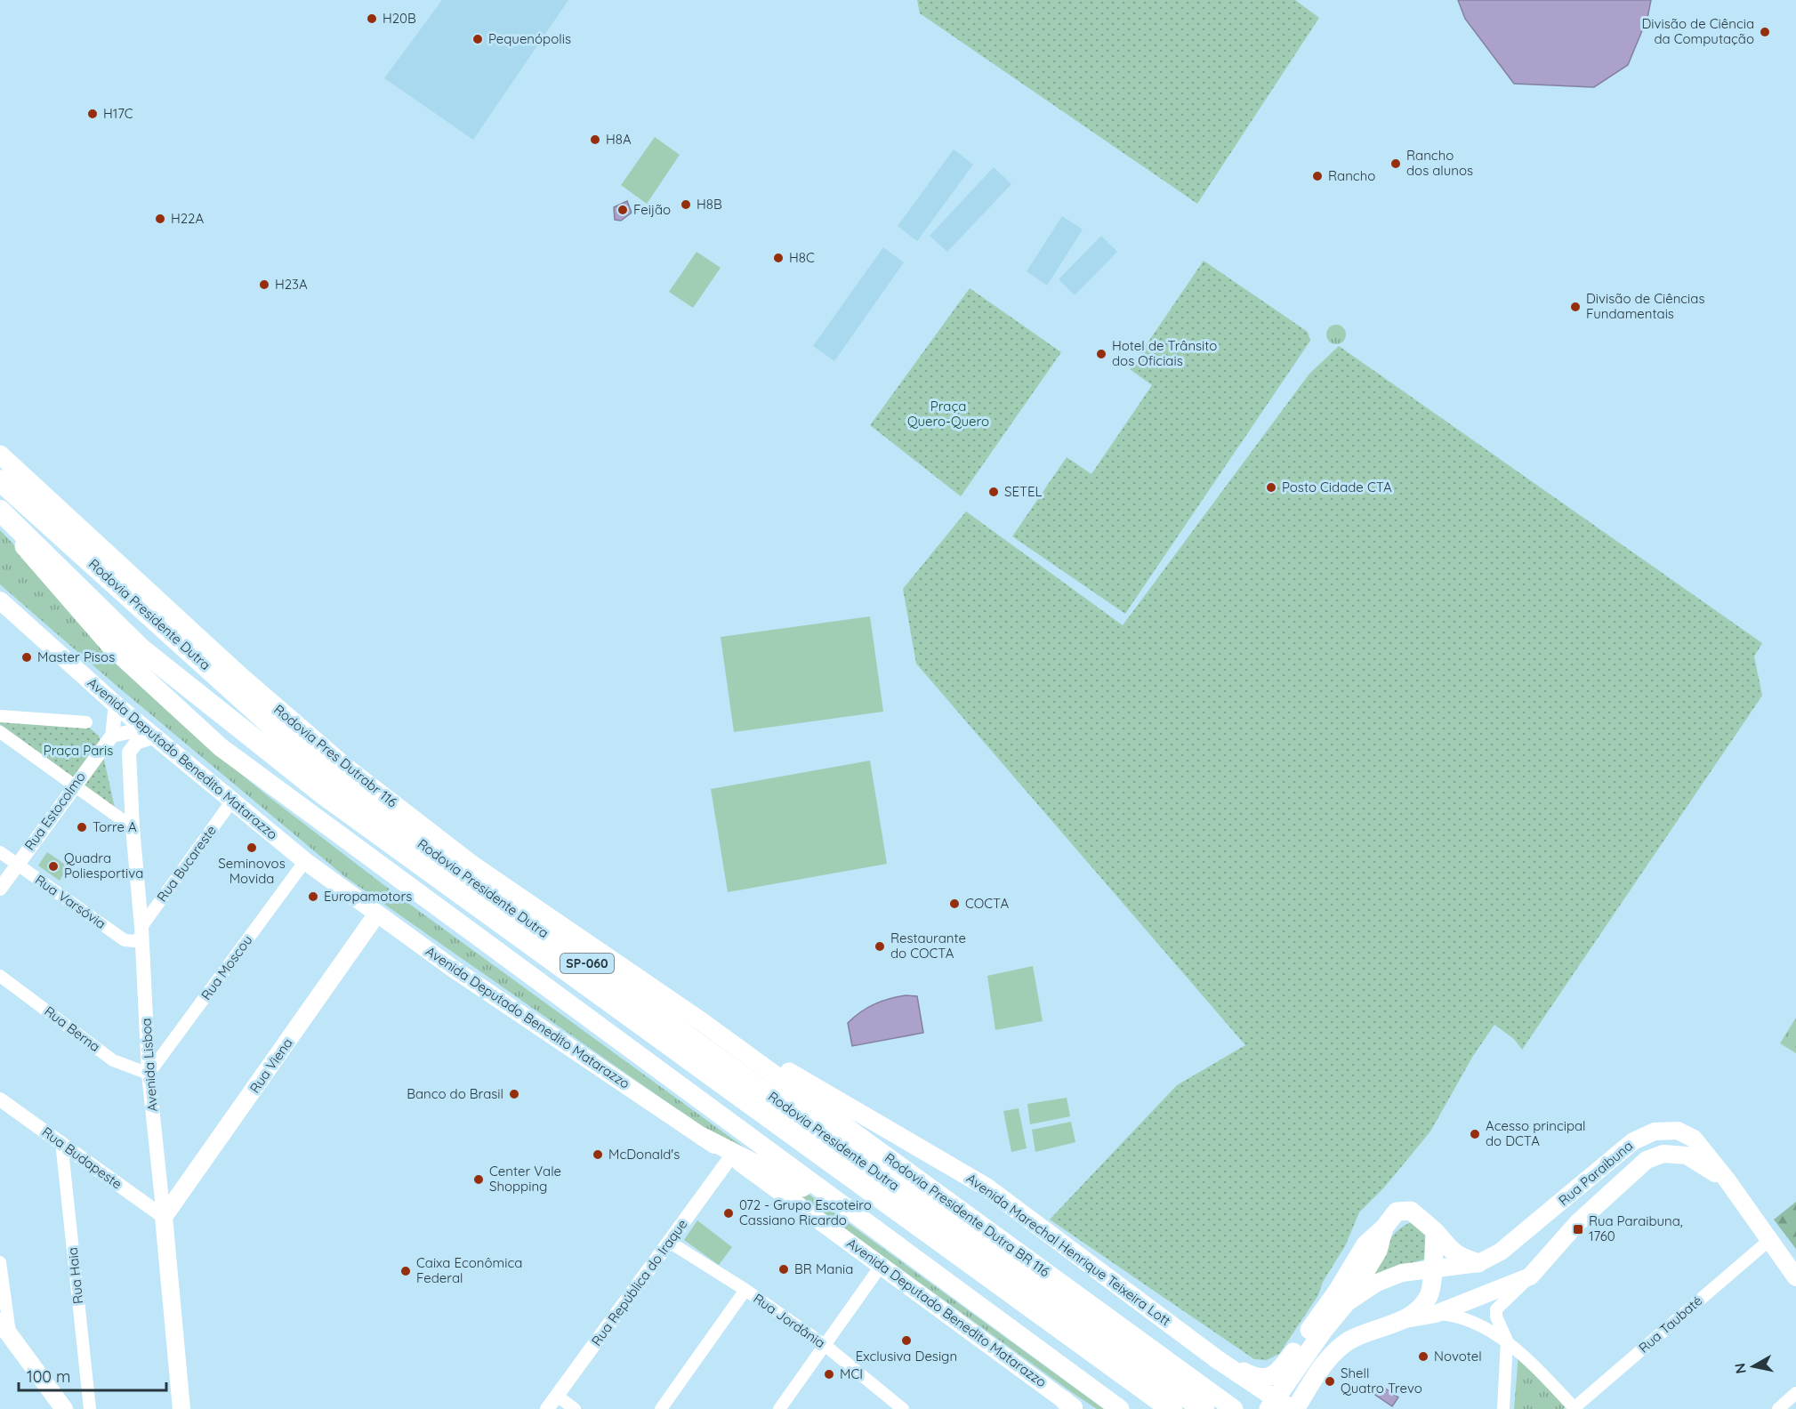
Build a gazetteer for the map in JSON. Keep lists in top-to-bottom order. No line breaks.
{"streets":{"highway":["Rodovia Presidente Dutra","SP-060"],"main road":["Rodovia Pres Dutrabr 116","Avenida Deputado Benedito Matarazzo","Avenida Lisboa","Rua Viena","Rua Paraibuna","Rodovia Presidente Dutra BR 116","Avenida Marechal Henrique Teixeira Lott"],"street":["Rua Estocolmo","Rua Bucareste","Rua Varsóvia","Rua Moscou","Rua Berna","Rua Budapeste","Rua Haia","Rua República do Iraque","Rua Jordânia","Rua Taubaté"]},"crossings":[["Rodovia Presidente Dutra","Rodovia Presidente Dutra BR 116"],["Rodovia Pres Dutrabr 116","Rodovia Presidente Dutra BR 116"],["Rodovia Pres Dutrabr 116","Avenida Marechal Henrique Teixeira Lott"],["Avenida Deputado Benedito Matarazzo","Rua Bucareste"],["Avenida Deputado Benedito Matarazzo","Rua Moscou"],["Avenida Deputado Benedito Matarazzo","Avenida Lisboa"],["Avenida Deputado Benedito Matarazzo","Rua Viena"],["Avenida Deputado Benedito Matarazzo","Rua República do Iraque"],["Rua Estocolmo","Rua Varsóvia"],["Rua Bucareste","Rua Varsóvia"],["Rua Bucareste","Avenida Lisboa"],["Rua Varsóvia","Avenida Lisboa"],["Rua Moscou","Rua Berna"],["Rua Moscou","Avenida Lisboa"],["Rua Berna","Avenida Lisboa"],["Avenida Lisboa","Rua Viena"],["Avenida Lisboa","Rua Budapeste"],["Rua Viena","Rua Budapeste"],["Rua Budapeste","Rua Haia"],["Rua Paraibuna","Avenida Marechal Henrique Teixeira Lott"],["Rodovia Presidente Dutra BR 116","Avenida Marechal Henrique Teixeira Lott"],["Rua República do Iraque","Rua Jordânia"]],"parks":["Praça Quero-Quero","Praça Paris"],"places":{"other":["H20B","Divisão de Ciência da Computação","Pequenópolis","H17C","H8A","Rancho dos alunos","Rancho","H8B","Feijão","H22A","H8C","H23A","Divisão de Ciências Fundamentais","Hotel de Trânsito dos Oficiais","Posto Cidade CTA","SETEL","Master Pisos","Torre A","Seminovos Movida","Quadra Poliesportiva","Europamotors","COCTA","Restaurante do COCTA","Banco do Brasil","Acesso principal do DCTA","McDonald's","Center Vale Shopping","072 - Grupo Escoteiro Cassiano Ricardo","BR Mania","Caixa Econômica Federal","Exclusiva Design","Novotel","MCI","Shell Quatro Trevo"],"transit":["Rua Paraibuna, 1760"]},"scale_bar":"100 m","north":"left"}
